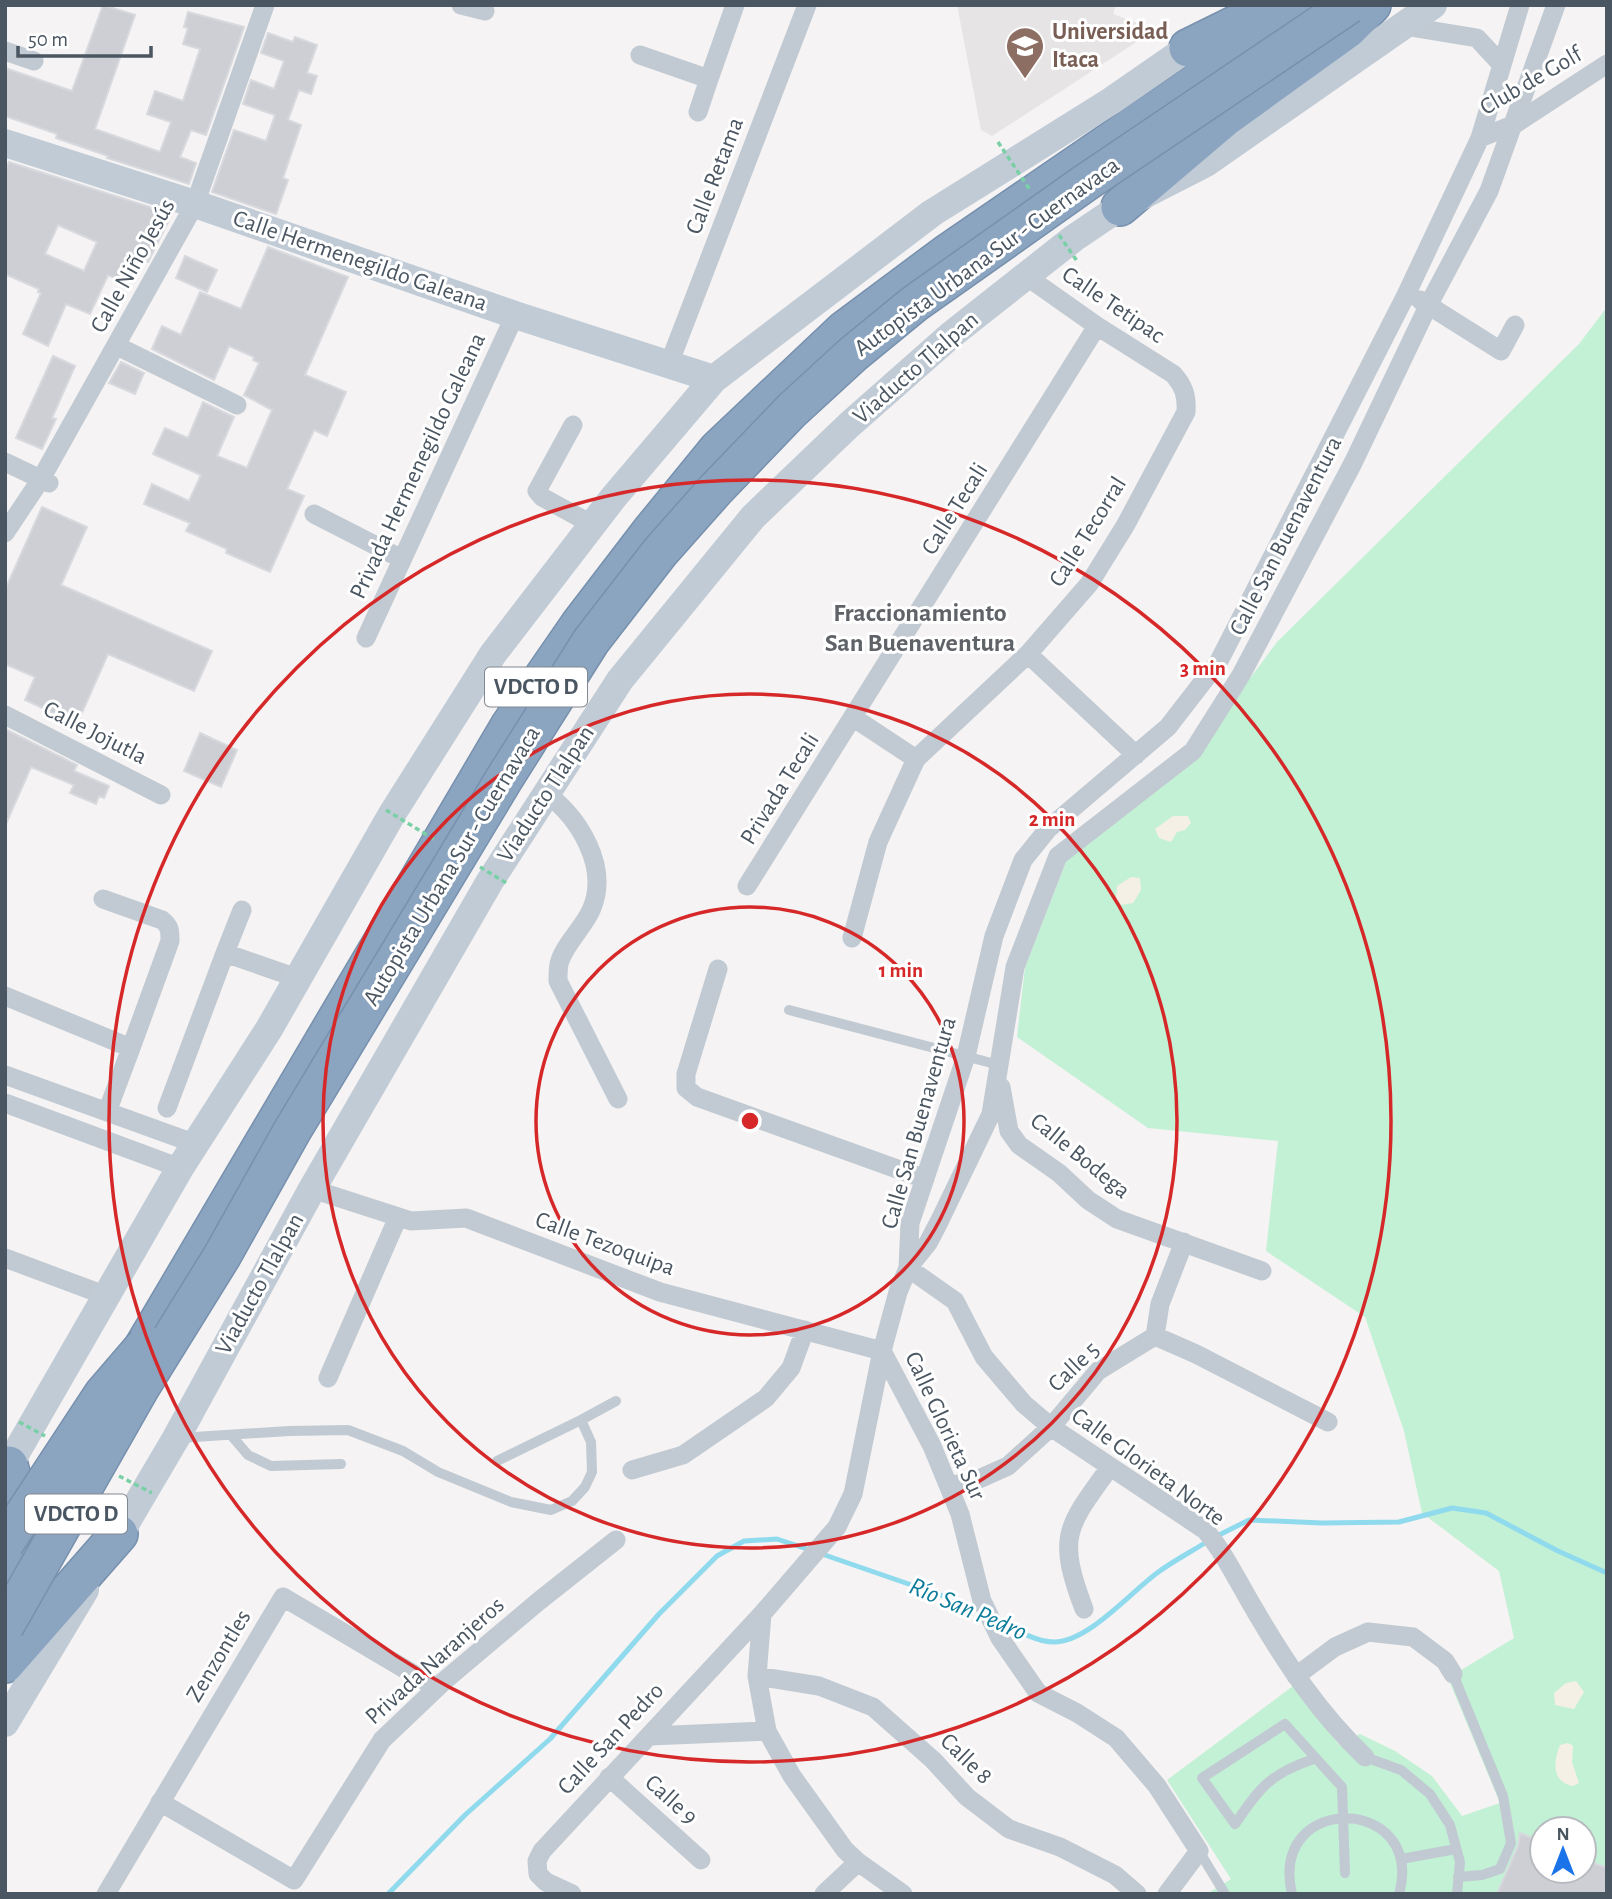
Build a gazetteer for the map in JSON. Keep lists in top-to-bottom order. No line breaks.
{"streets":{"highway":["Autopista Urbana Sur - Cuernavaca","Viaducto Tlalpan","VDCTO D"],"main road":["Calle Hermenegildo Galeana"],"street":["Club de Golf","Calle Retama","Calle Niño Jesús","Calle Tetipac","Privada Hermenegildo Galeana","Calle Tecali","Calle Tecorral","Calle San Buenaventura","Calle Jojutla","Privada Tecali","Calle Bodega","Calle Tezoquipa","Calle 5","Calle Glorieta Sur","Calle Glorieta Norte","Zenzontles","Privada Naranjeros","Calle San Pedro","Calle 8","Calle 9"]},"crossings":[["Club de Golf","Calle San Buenaventura"],["Calle Retama","Calle Hermenegildo Galeana"],["Autopista Urbana Sur - Cuernavaca","VDCTO D"],["Calle Hermenegildo Galeana","Calle Niño Jesús"],["Calle Hermenegildo Galeana","Privada Hermenegildo Galeana"],["Calle Tetipac","Viaducto Tlalpan"],["Calle Tetipac","Calle Tecali"],["Calle Tetipac","Calle Tecorral"],["Viaducto Tlalpan","Calle Tezoquipa"],["Calle Tecali","Privada Tecali"],["Calle San Buenaventura","Calle Bodega"],["Calle San Buenaventura","Calle Tezoquipa"],["Calle San Buenaventura","Calle Glorieta Sur"],["Calle San Buenaventura","Calle Glorieta Norte"],["Calle San Buenaventura","Calle San Pedro"],["Calle Tezoquipa","Calle Glorieta Sur"],["Calle 5","Calle Glorieta Sur"],["Calle 5","Calle Glorieta Norte"],["Zenzontles","Privada Naranjeros"],["Calle San Pedro","Calle 9"]],"districts":["Fraccionamiento San Buenaventura"],"water":["Río San Pedro"],"places":{"school or university":["Universidad Itaca"]},"scale_bar":"50 m","north":"top","rings":["3 min","2 min","1 min"]}
